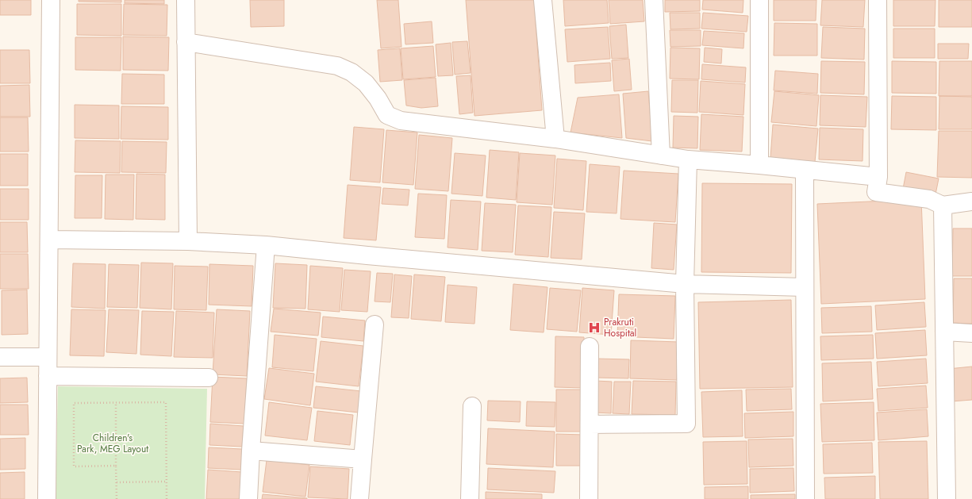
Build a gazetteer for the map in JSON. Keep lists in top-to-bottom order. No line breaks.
{"parks":["Children's Park, MEG Layout"],"places":{"hospital":["Prakruti Hospital"]}}
